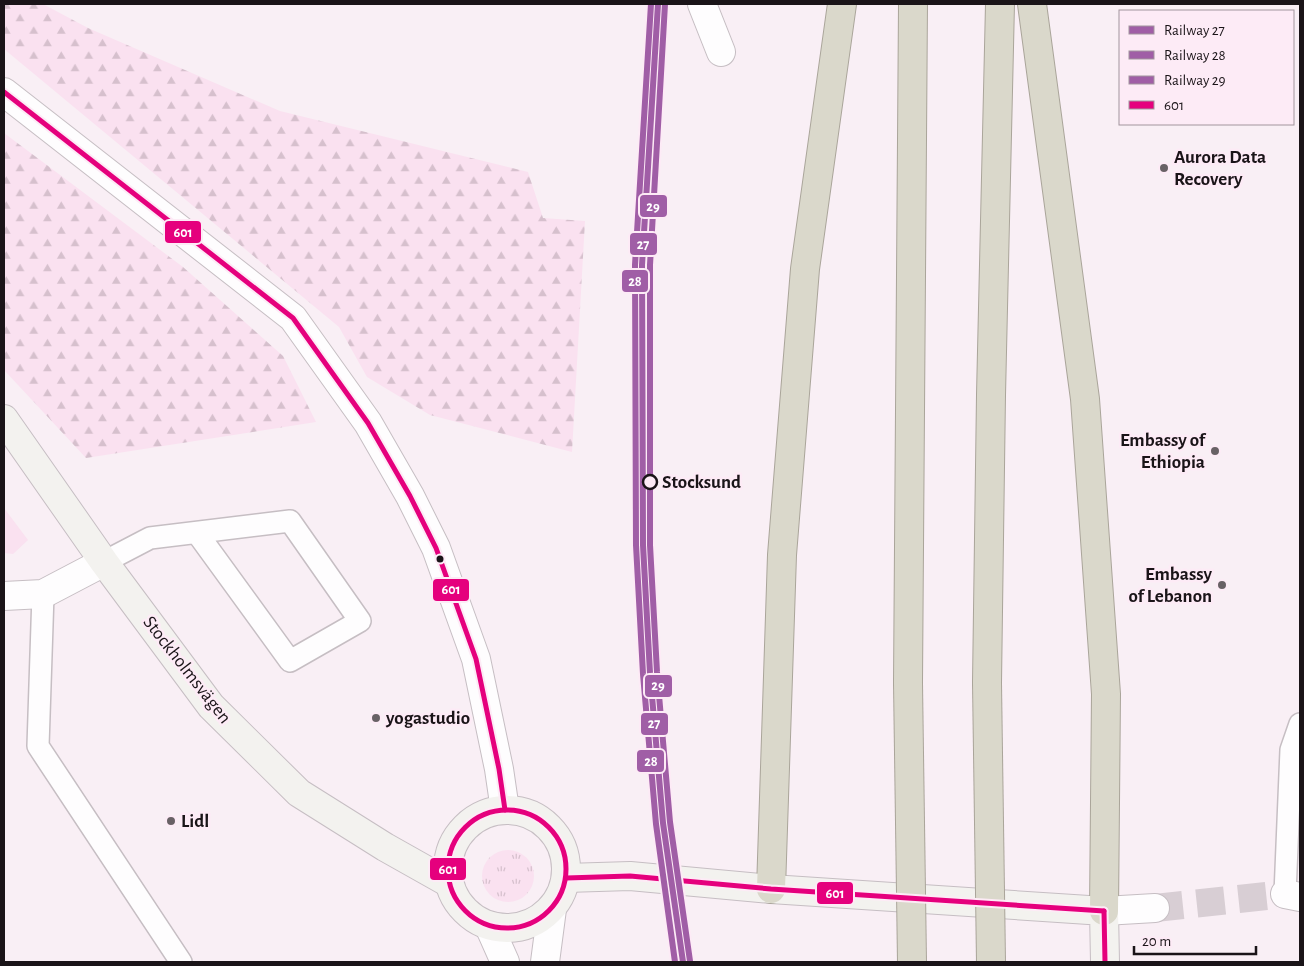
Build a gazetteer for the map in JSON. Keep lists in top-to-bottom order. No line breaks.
{"streets":{"street":["Stockholmsvägen"]},"places":["Aurora Data Recovery","Embassy of Ethiopia","Stocksund","Embassy of Lebanon","yogastudio","Lidl"],"lines":["rail line 27","rail line 28","rail line 29","transit line 601"],"legend":["Railway 27","Railway 28","Railway 29","601"],"scale_bar":"20 m"}
